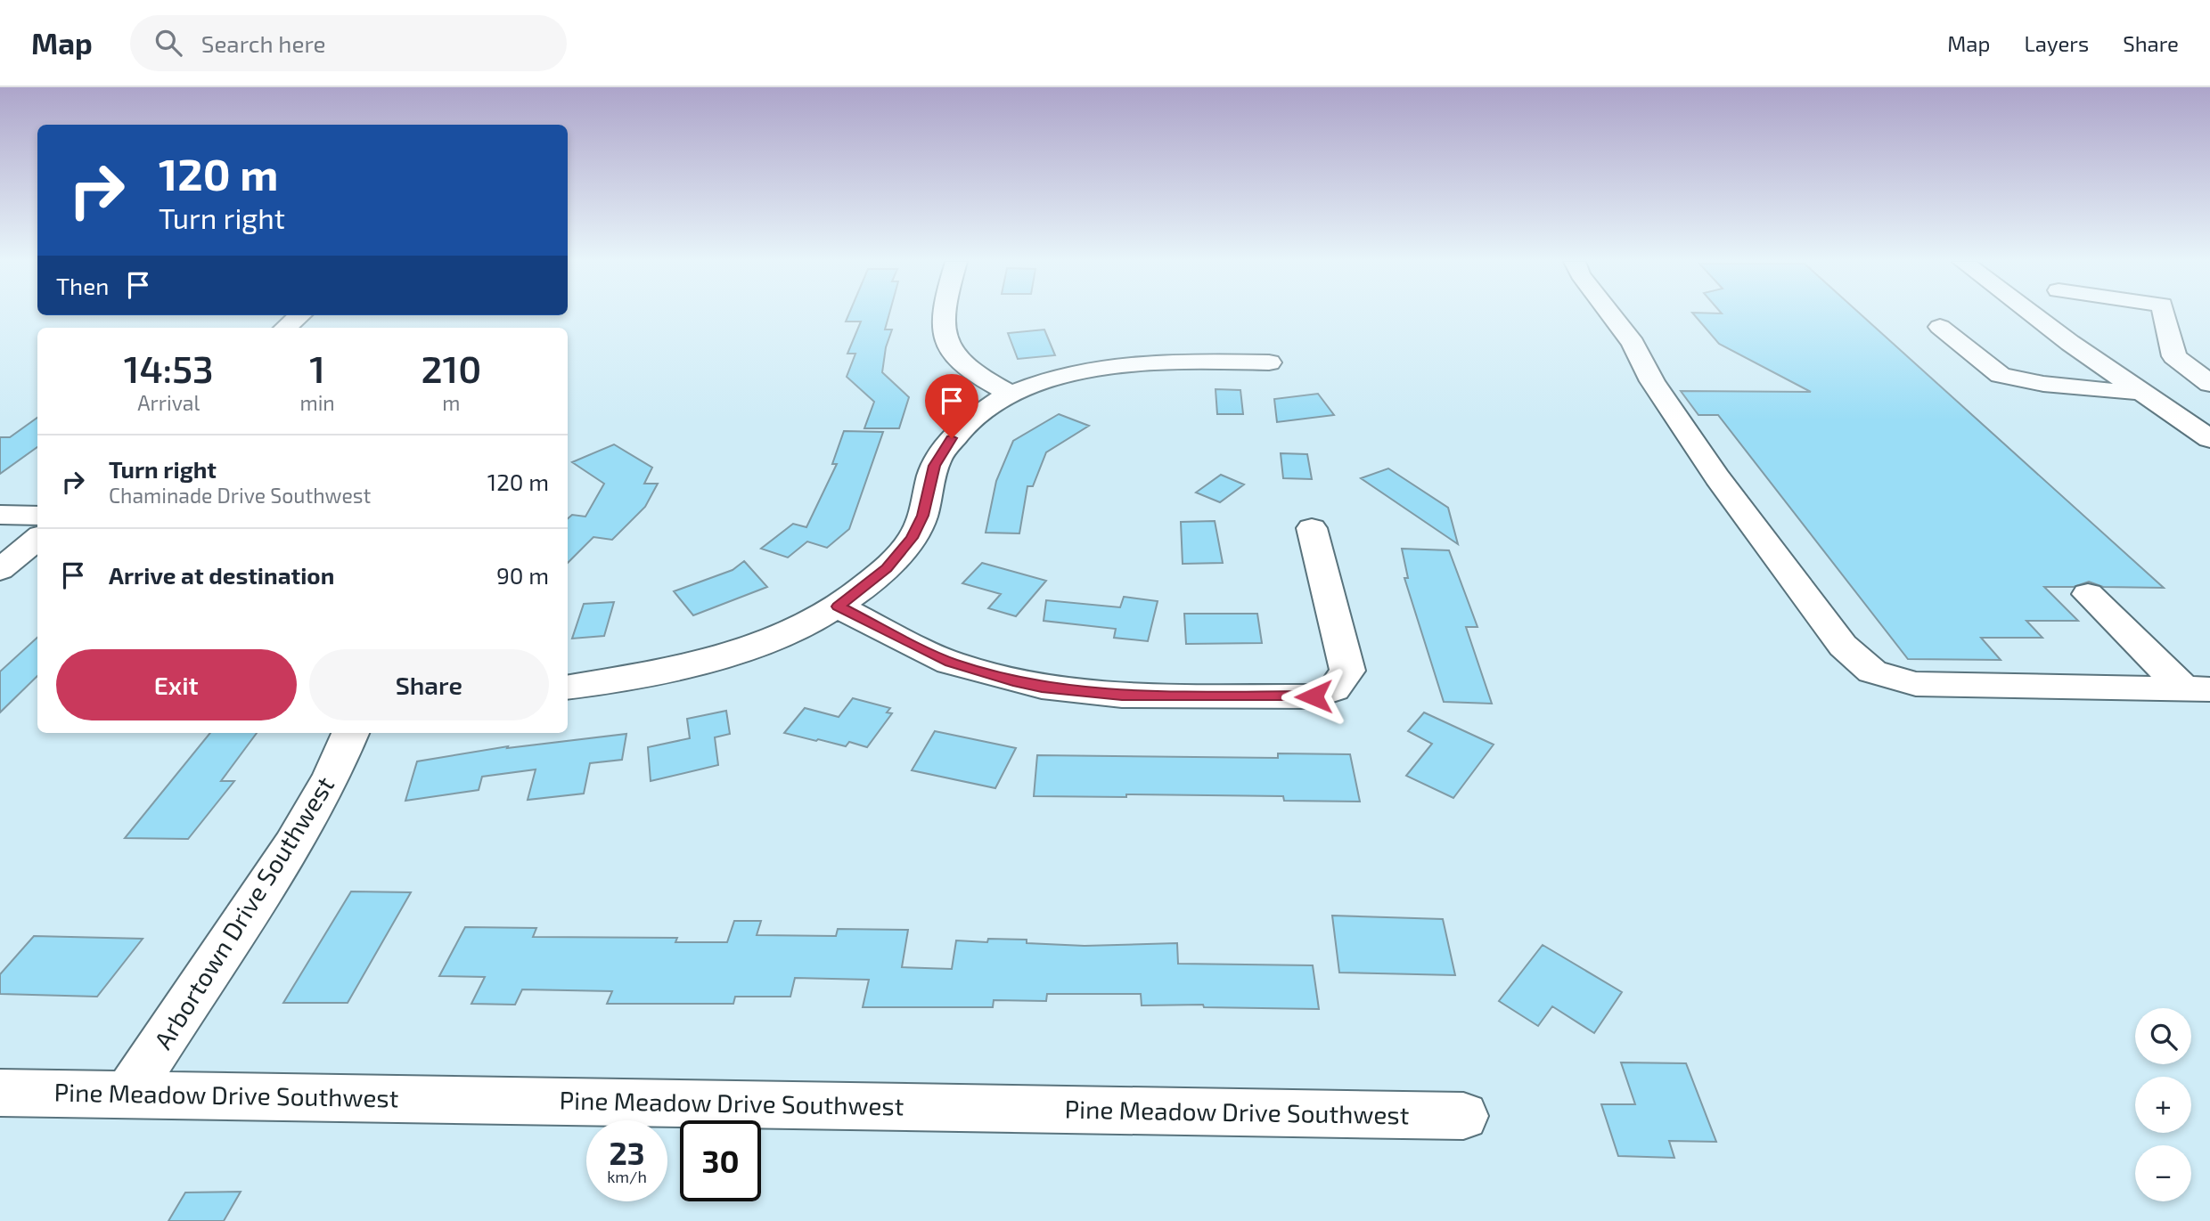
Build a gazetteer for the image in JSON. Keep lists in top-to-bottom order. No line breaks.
{"streets":{"street":["Arbortown Drive Southwest","Pine Meadow Drive Southwest"]},"crossings":[["Arbortown Drive Southwest","Pine Meadow Drive Southwest"]],"page":{"header":"Map","search":"Search here","nav":["Map","Layers","Share"],"turn":["120 m","Turn right"],"then":"Then","eta":["14:53","Arrival","1","min","210","m"],"list":[{"name":"Turn right","note":"Chaminade Drive Southwest","value":"120 m"},{"name":"Arrive at destination","value":"90 m"}],"buttons":["Exit","Share"],"map_buttons":["+","−"],"speed":"23 km/h","limit":"30"}}
